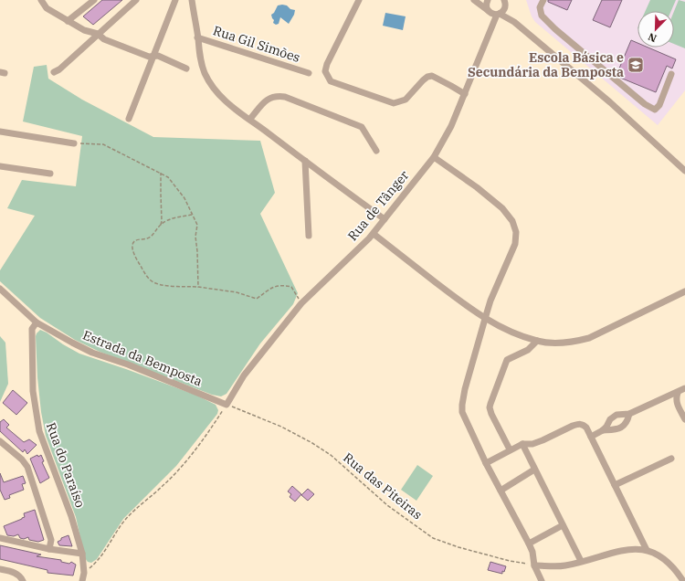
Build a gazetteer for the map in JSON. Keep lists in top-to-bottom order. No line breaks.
{"streets":{"street":["Rua Gil Simões","Rua de Tânger","Estrada da Bemposta","Rua do Paraíso"],"path":["Rua das Piteiras"]},"crossings":[["Rua de Tânger","Estrada da Bemposta"],["Rua de Tânger","Rua das Piteiras"],["Estrada da Bemposta","Rua do Paraíso"],["Estrada da Bemposta","Rua das Piteiras"]],"places":{"school or university":["Escola Básica e Secundária da Bemposta"]},"north":"bottom left"}
